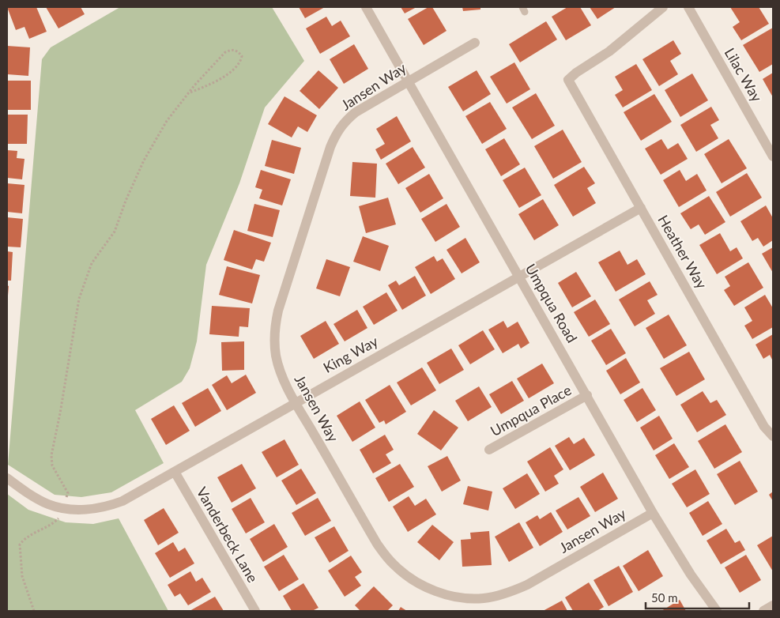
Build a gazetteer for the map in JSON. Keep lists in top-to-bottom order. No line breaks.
{"streets":{"street":["Lilac Way","Jansen Way","Heather Way","Umpqua Road","King Way","Umpqua Place","Vanderbeck Lane"]},"crossings":[["Jansen Way","Umpqua Road"],["Jansen Way","King Way"],["Heather Way","King Way"],["Umpqua Road","King Way"],["Umpqua Road","Umpqua Place"],["King Way","Vanderbeck Lane"]],"scale_bar":"50 m"}
